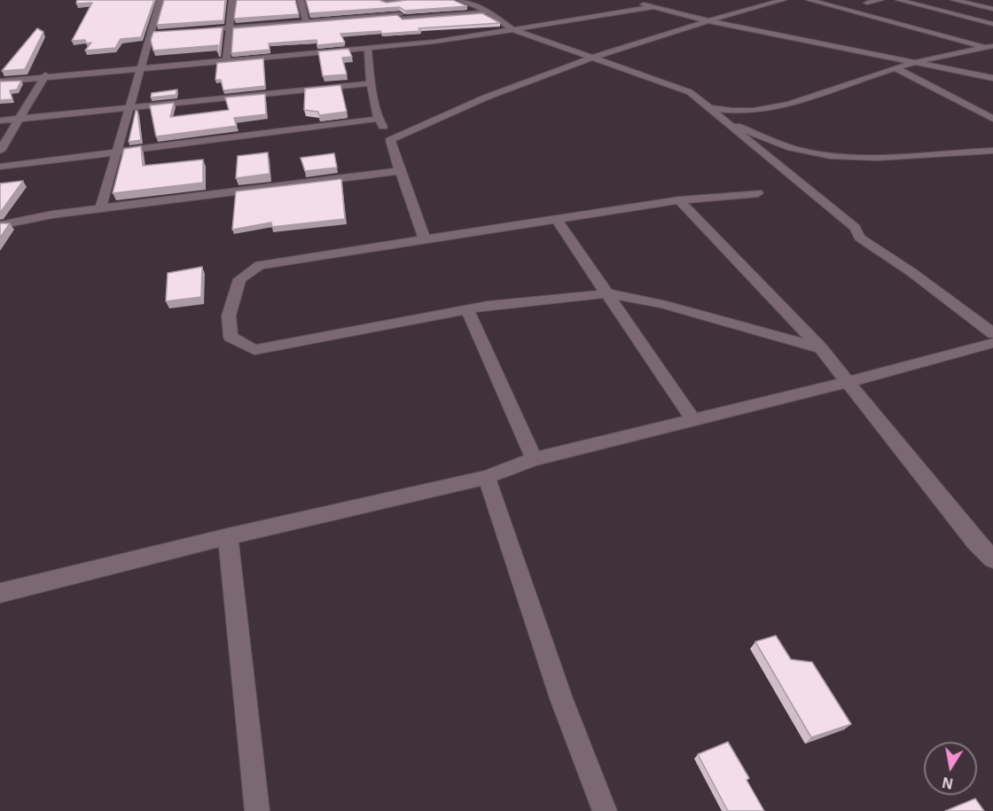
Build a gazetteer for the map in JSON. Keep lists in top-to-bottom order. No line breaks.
{"north":"bottom"}
